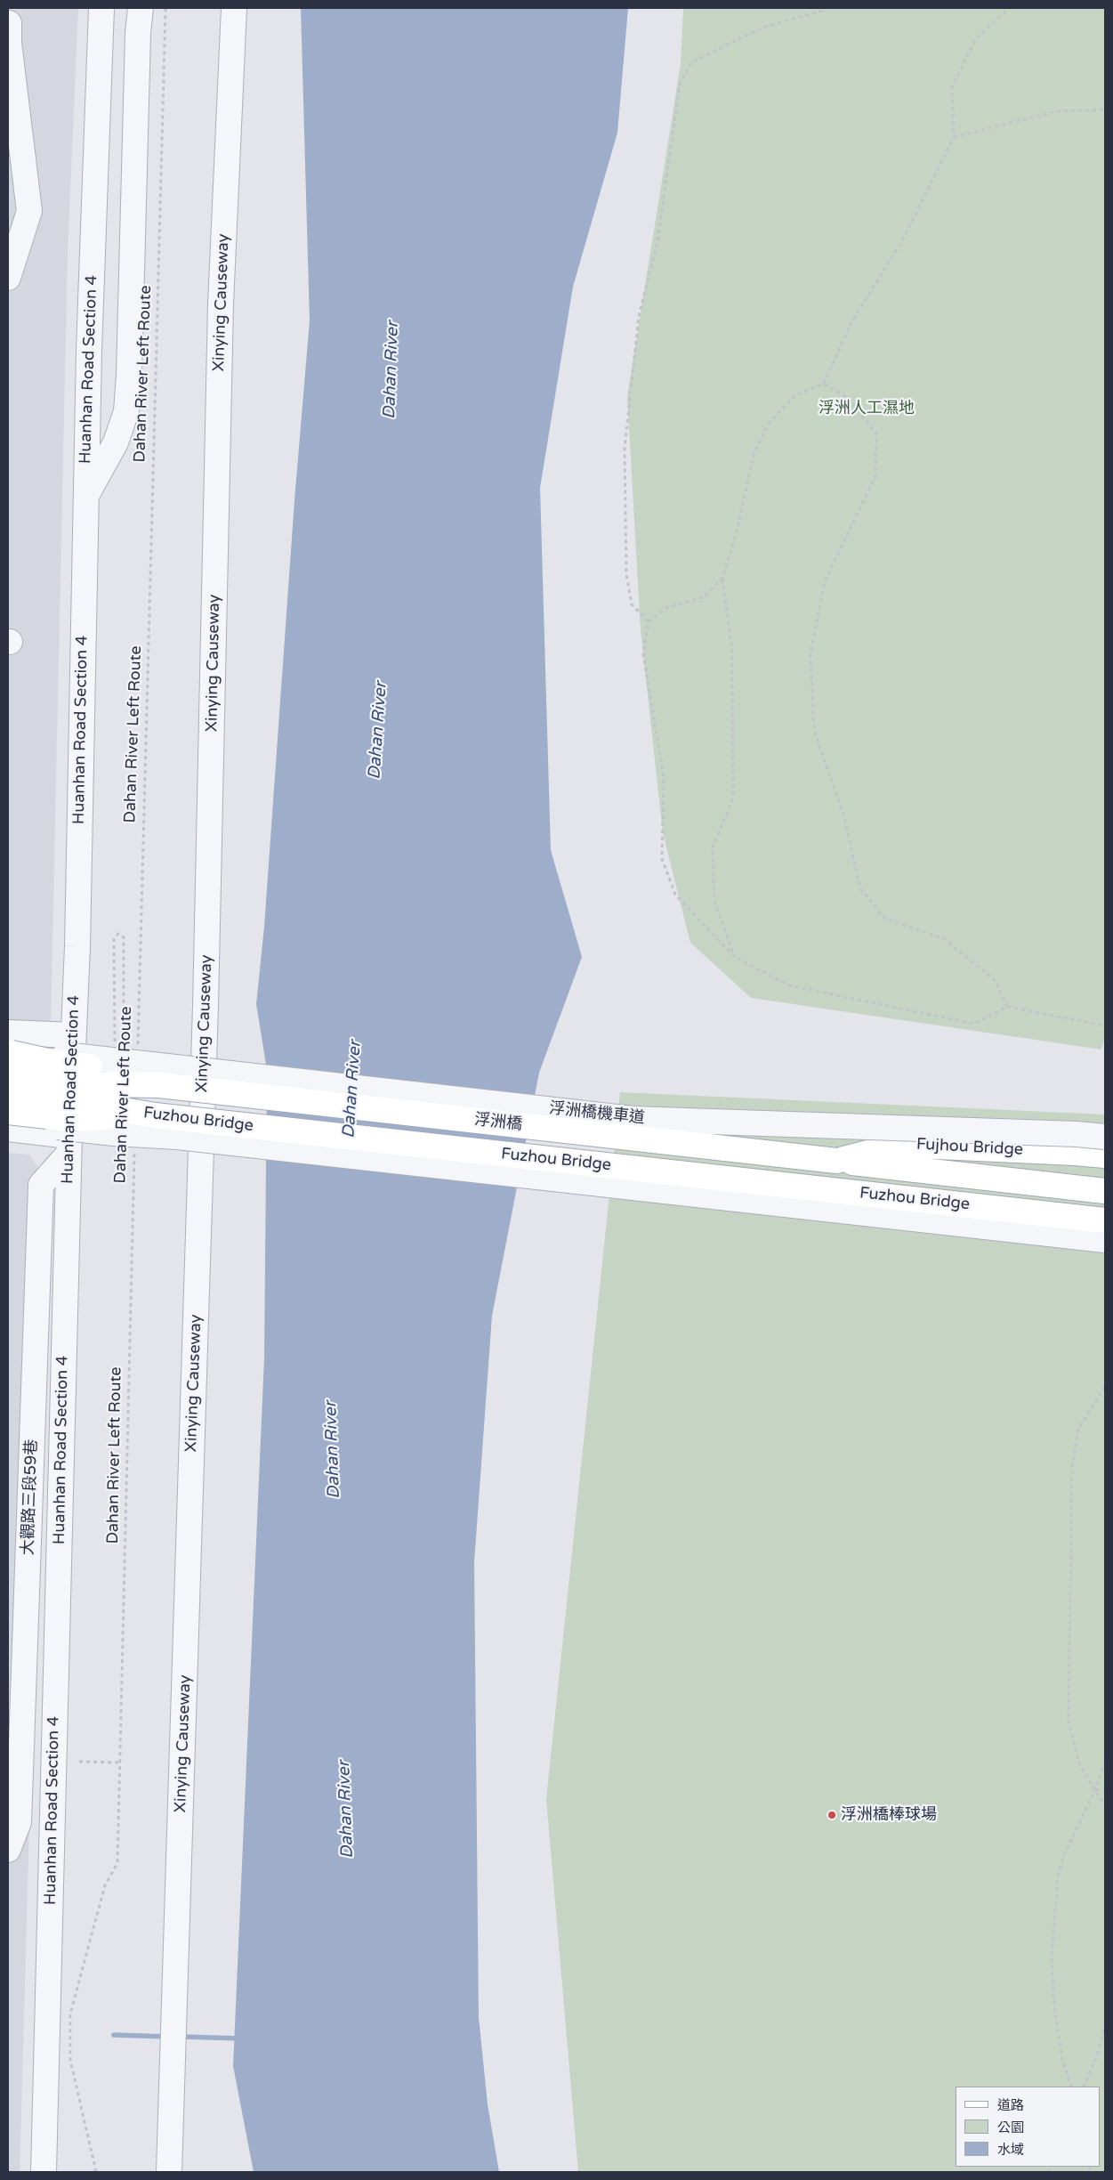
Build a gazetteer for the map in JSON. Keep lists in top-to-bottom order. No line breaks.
{"streets":{"main road":["Fuzhou Bridge","浮洲橋","Fujhou Bridge"],"street":["Xinying Causeway","Huanhan Road Section 4","浮洲橋機車道","大觀路三段59巷"],"path":["Dahan River Left Route"]},"crossings":[["Huanhan Road Section 4","大觀路三段59巷"],["浮洲橋機車道","Fuzhou Bridge"],["Fuzhou Bridge","浮洲橋"],["Fuzhou Bridge","Fujhou Bridge"],["浮洲橋","Fujhou Bridge"]],"water":["Dahan River"],"parks":["浮洲人工濕地"],"places":["浮洲橋棒球場"],"legend":["道路","公園","水域"]}
